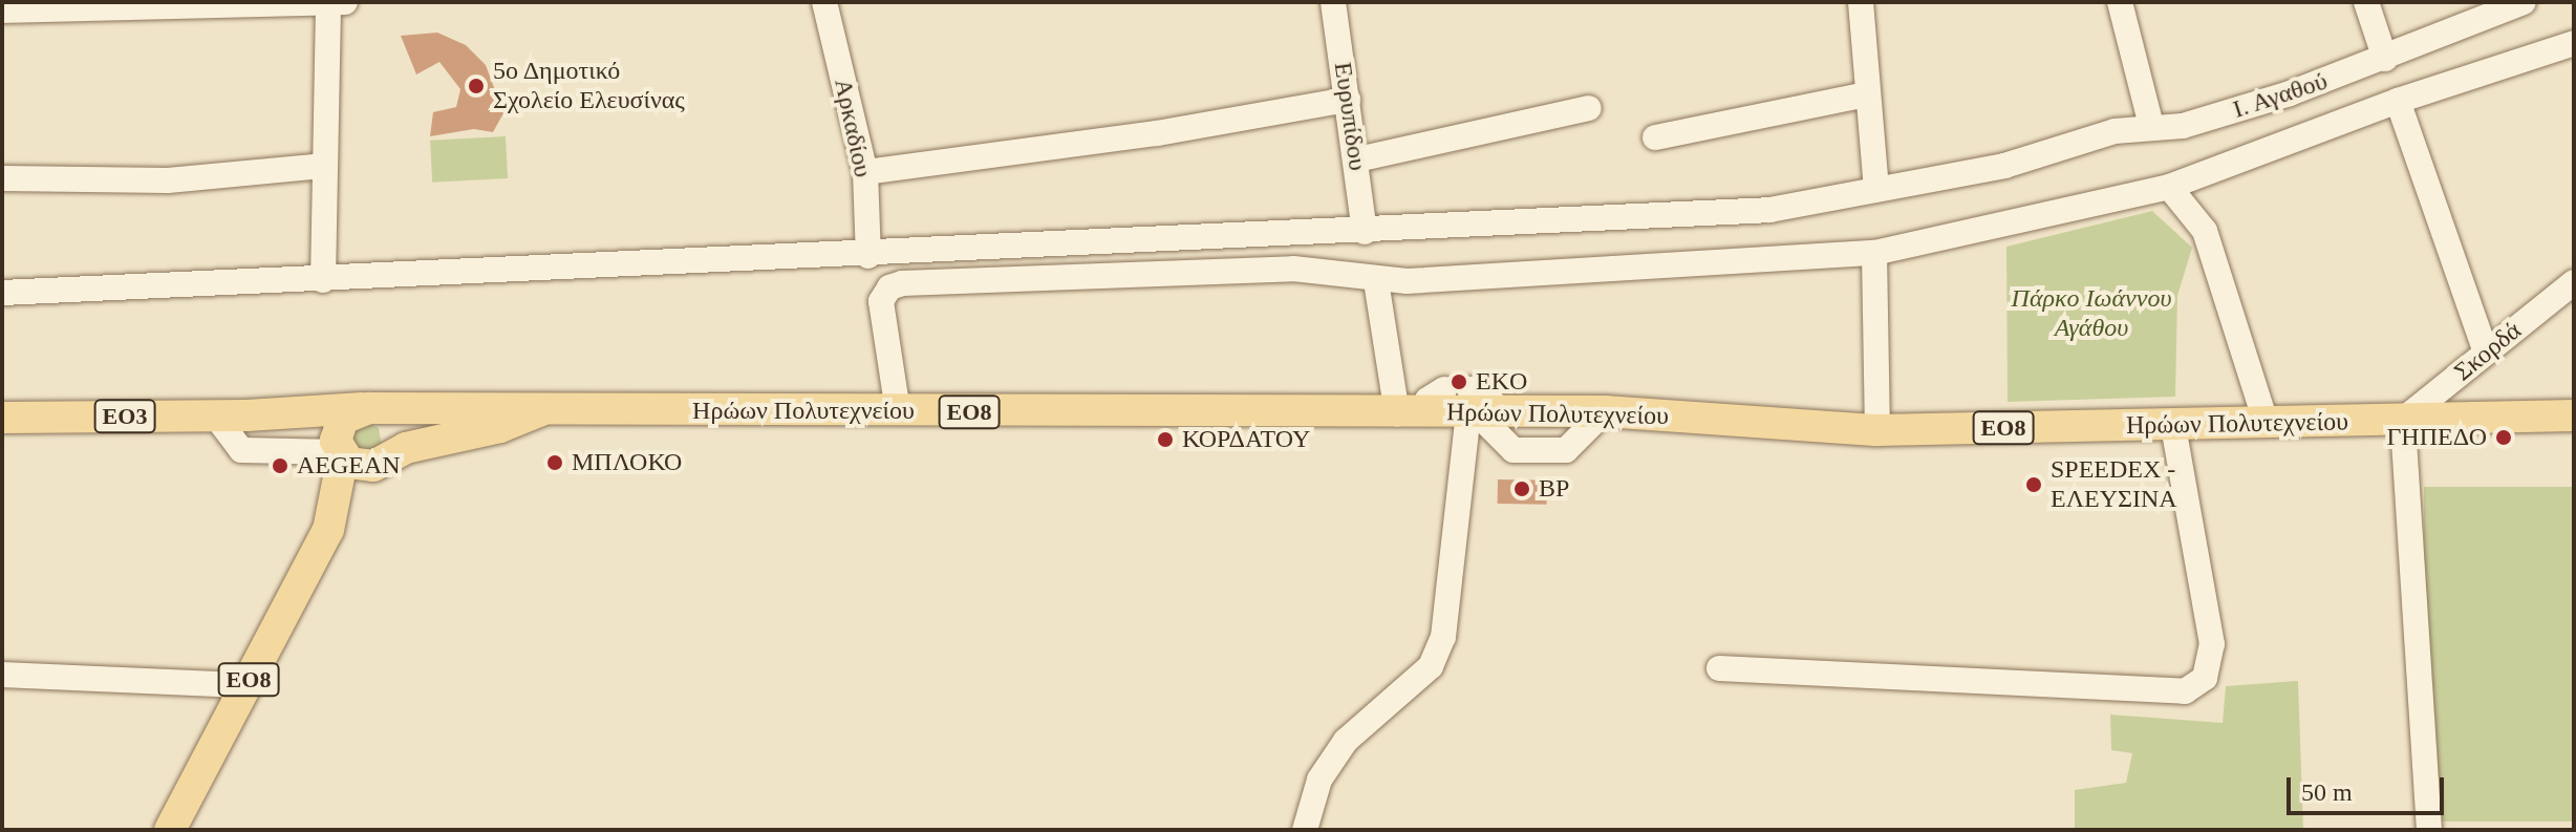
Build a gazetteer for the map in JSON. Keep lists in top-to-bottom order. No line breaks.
{"streets":{"main road":["Ηρώων Πολυτεχνείου","ΕΟ8","ΕΟ3"],"street":["Ι. Αγαθού","Ευρυπίδου","Αρκαδίου","Σκορδά"]},"crossings":[["Ι. Αγαθού","Ευρυπίδου"],["Ι. Αγαθού","Αρκαδίου"],["Σκορδά","Ηρώων Πολυτεχνείου"],["Ηρώων Πολυτεχνείου","ΕΟ8"]],"parks":["Πάρκο Ιωάννου Αγάθου"],"places":["5ο Δημοτικό Σχολείο Ελευσίνας","EKO","ΓΗΠΕΔΟ","ΚΟΡΔΑΤΟΥ","ΜΠΛΟΚΟ","AEGEAN","SPEEDEX - ΕΛΕΥΣΙΝΑ","BP"],"scale_bar":"50 m"}
